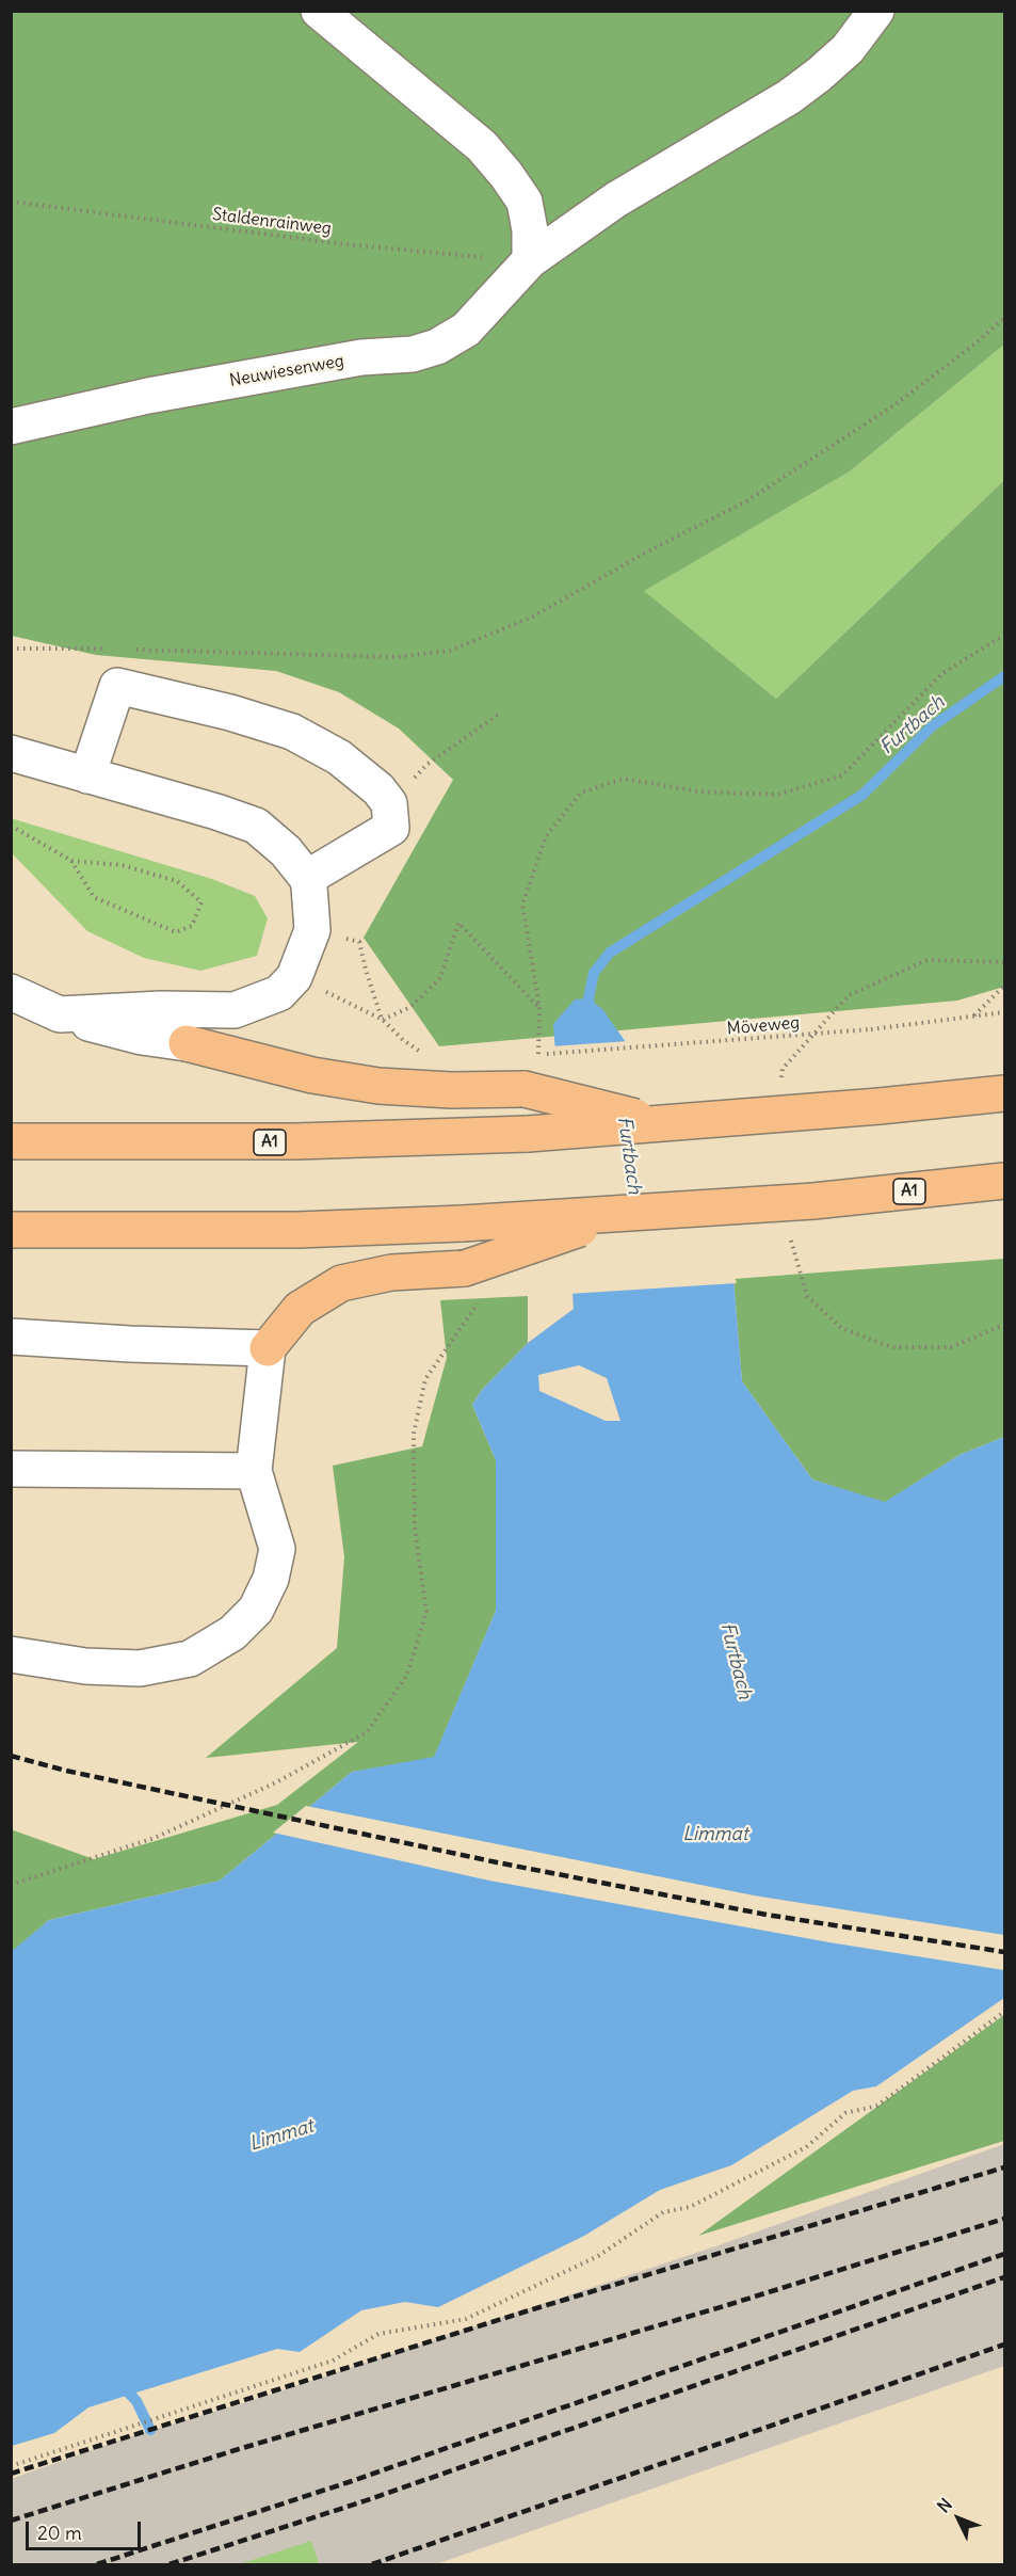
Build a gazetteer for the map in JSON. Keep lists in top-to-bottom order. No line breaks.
{"streets":{"highway":["A1"],"lane":["Neuwiesenweg"],"path":["Staldenrainweg","Möveweg"]},"crossings":[["Staldenrainweg","Neuwiesenweg"]],"water":["Furtbach","Limmat"],"scale_bar":"20 m","north":"top left"}
